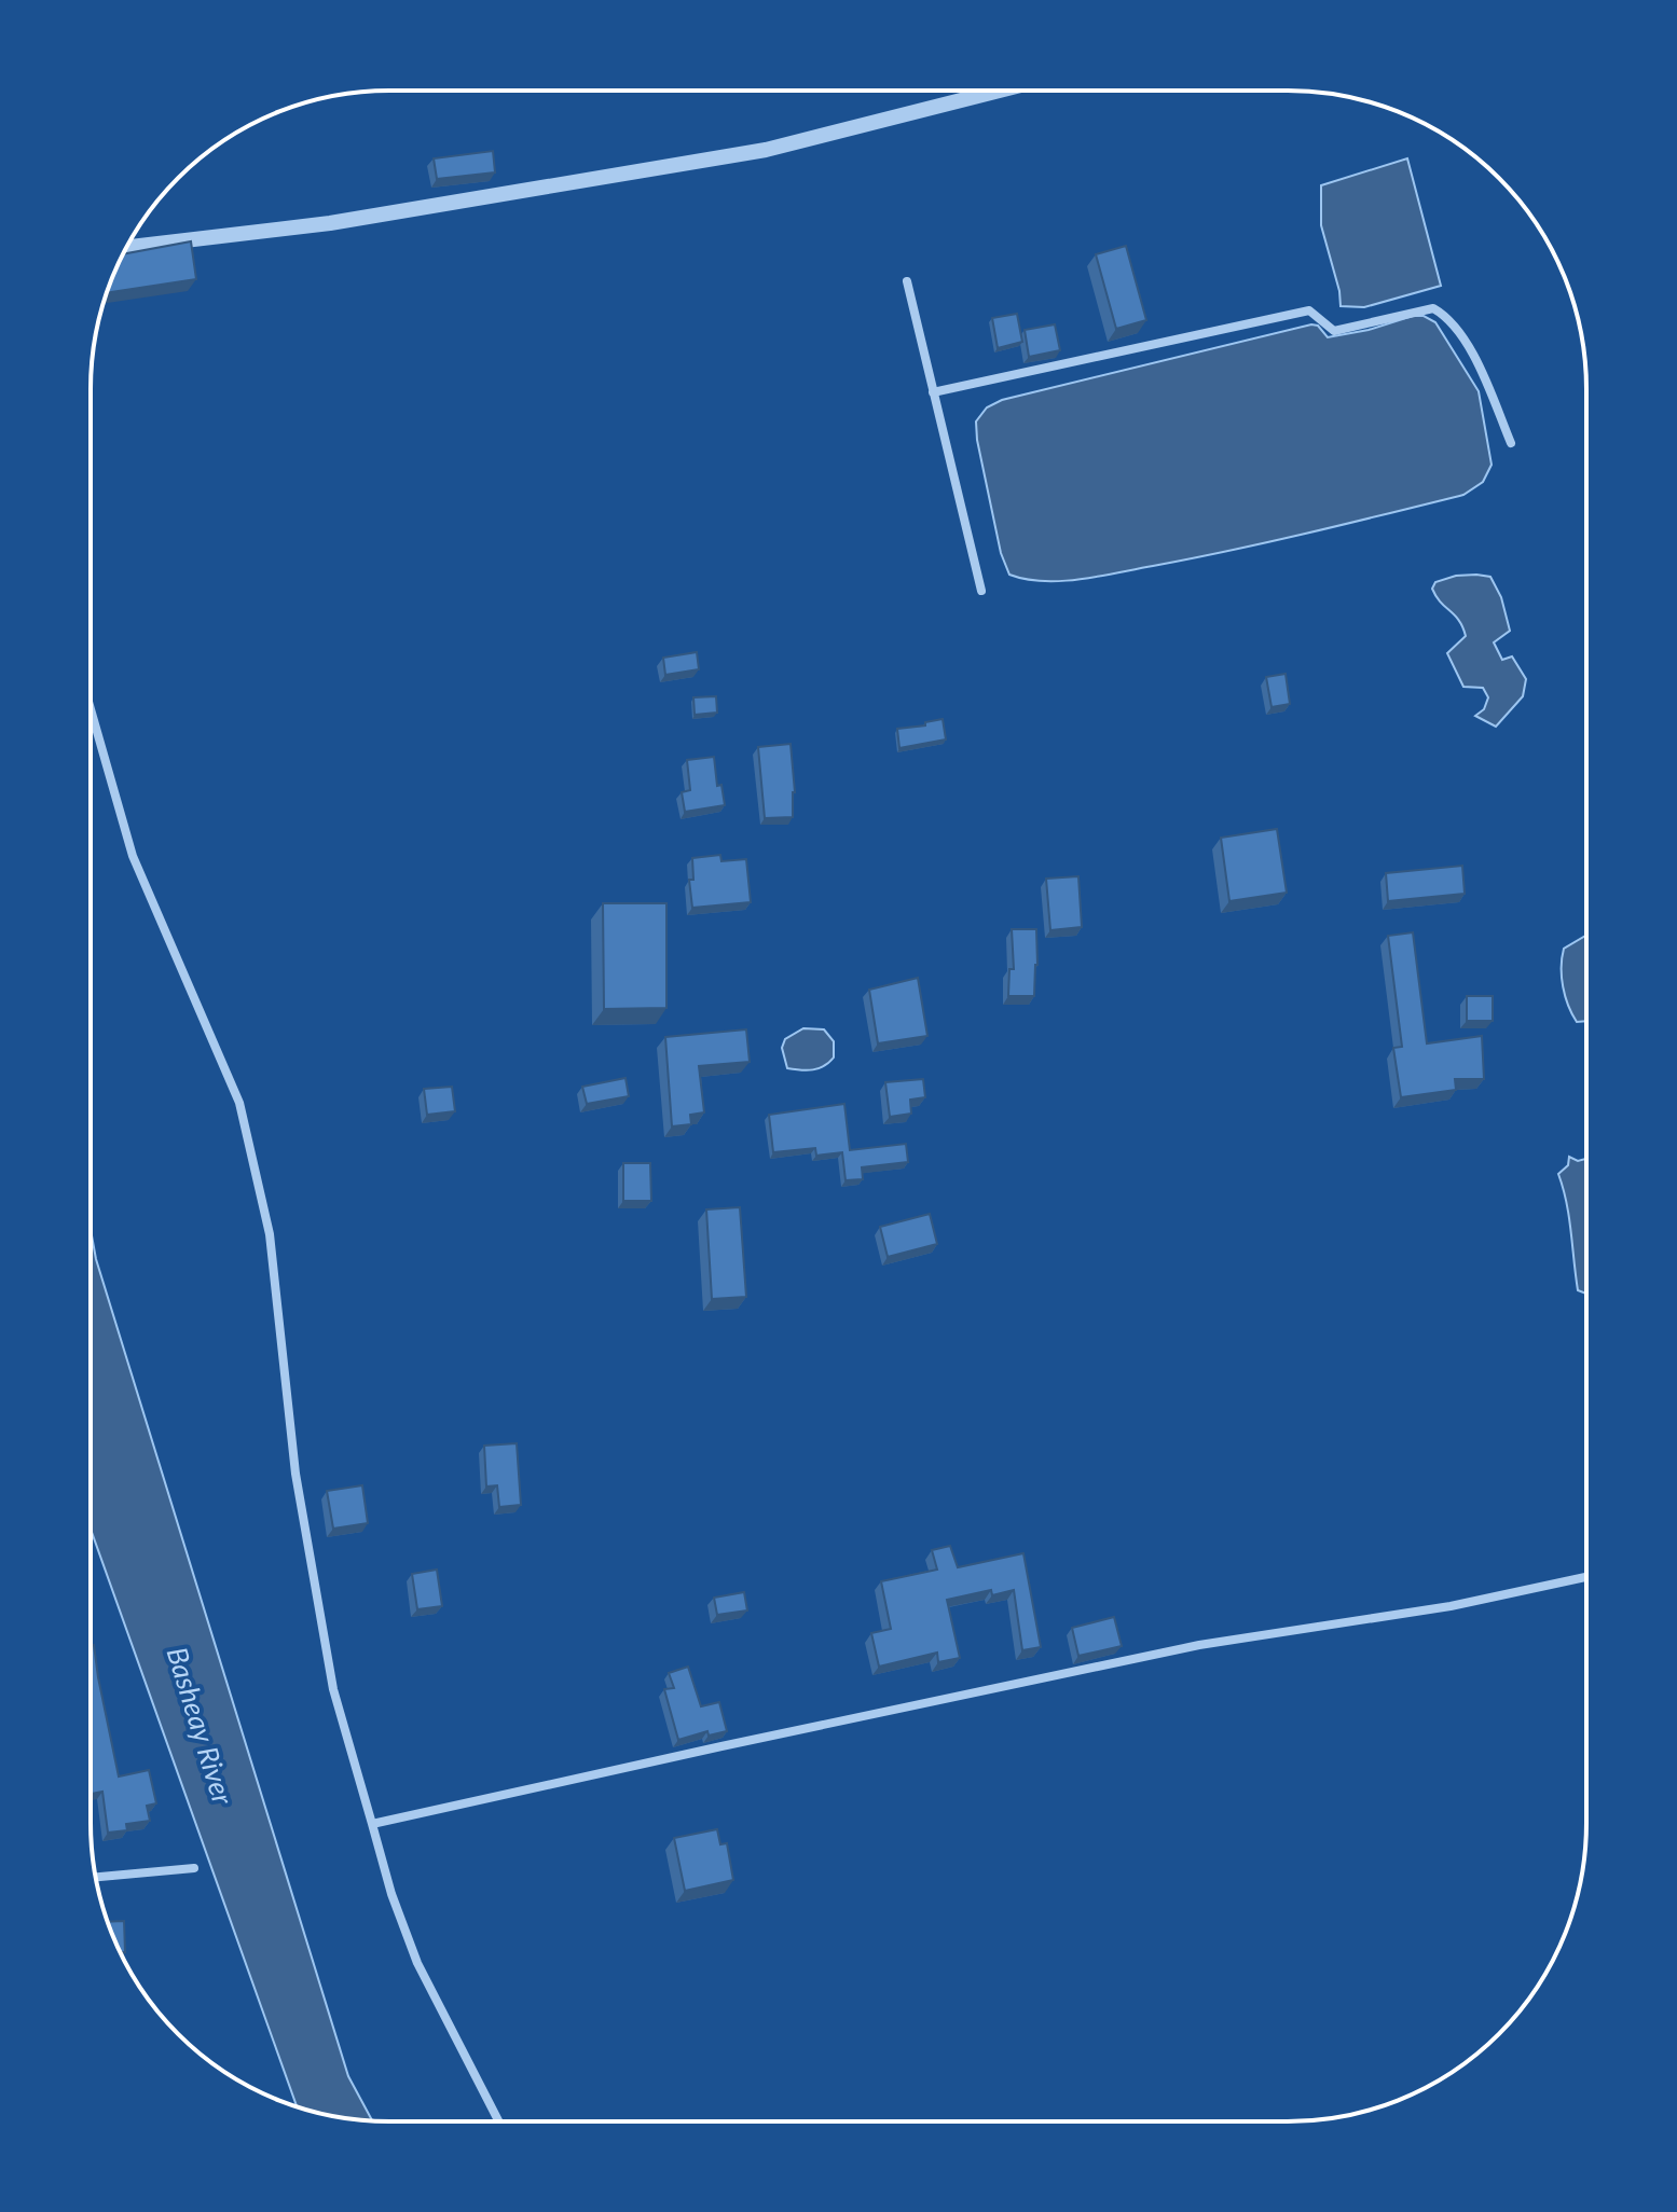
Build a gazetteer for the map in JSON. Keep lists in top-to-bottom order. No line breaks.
{"water":["Basheay River"]}
